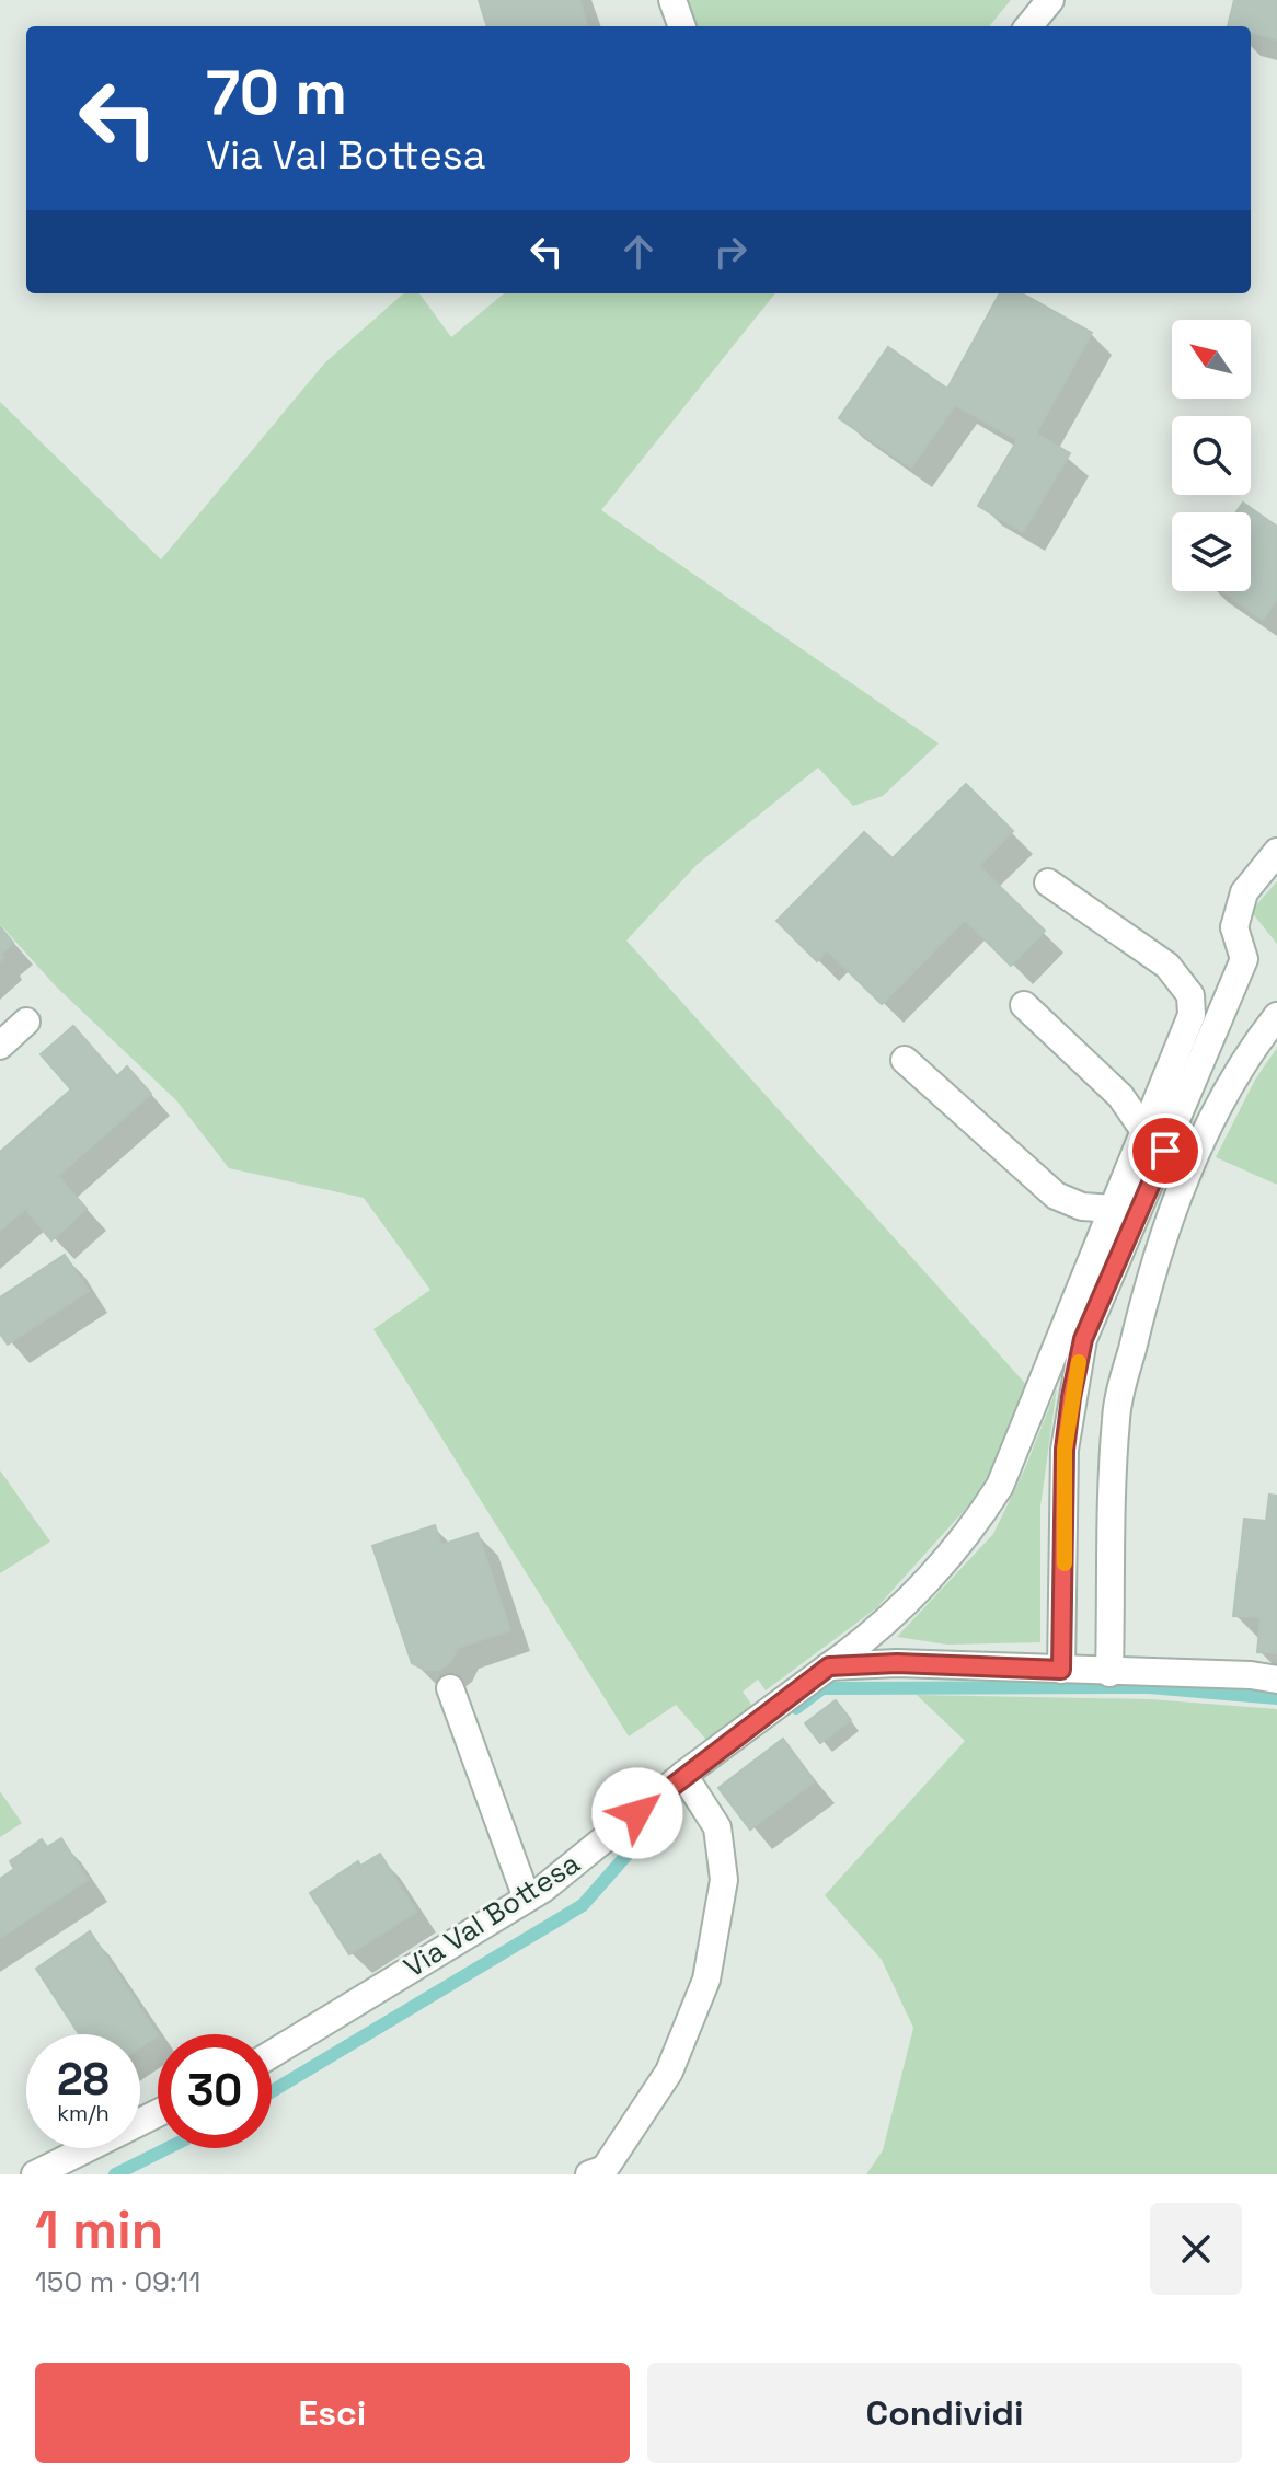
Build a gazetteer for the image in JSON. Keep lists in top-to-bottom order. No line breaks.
{"streets":{"street":["Via Val Bottesa"]},"north":"top left","page":{"turn":["70 m","Via Val Bottesa"],"speed":"28 km/h","limit":"30","heading":["1 min","150 m · 09:11"],"buttons":["Esci","Condividi"]}}
